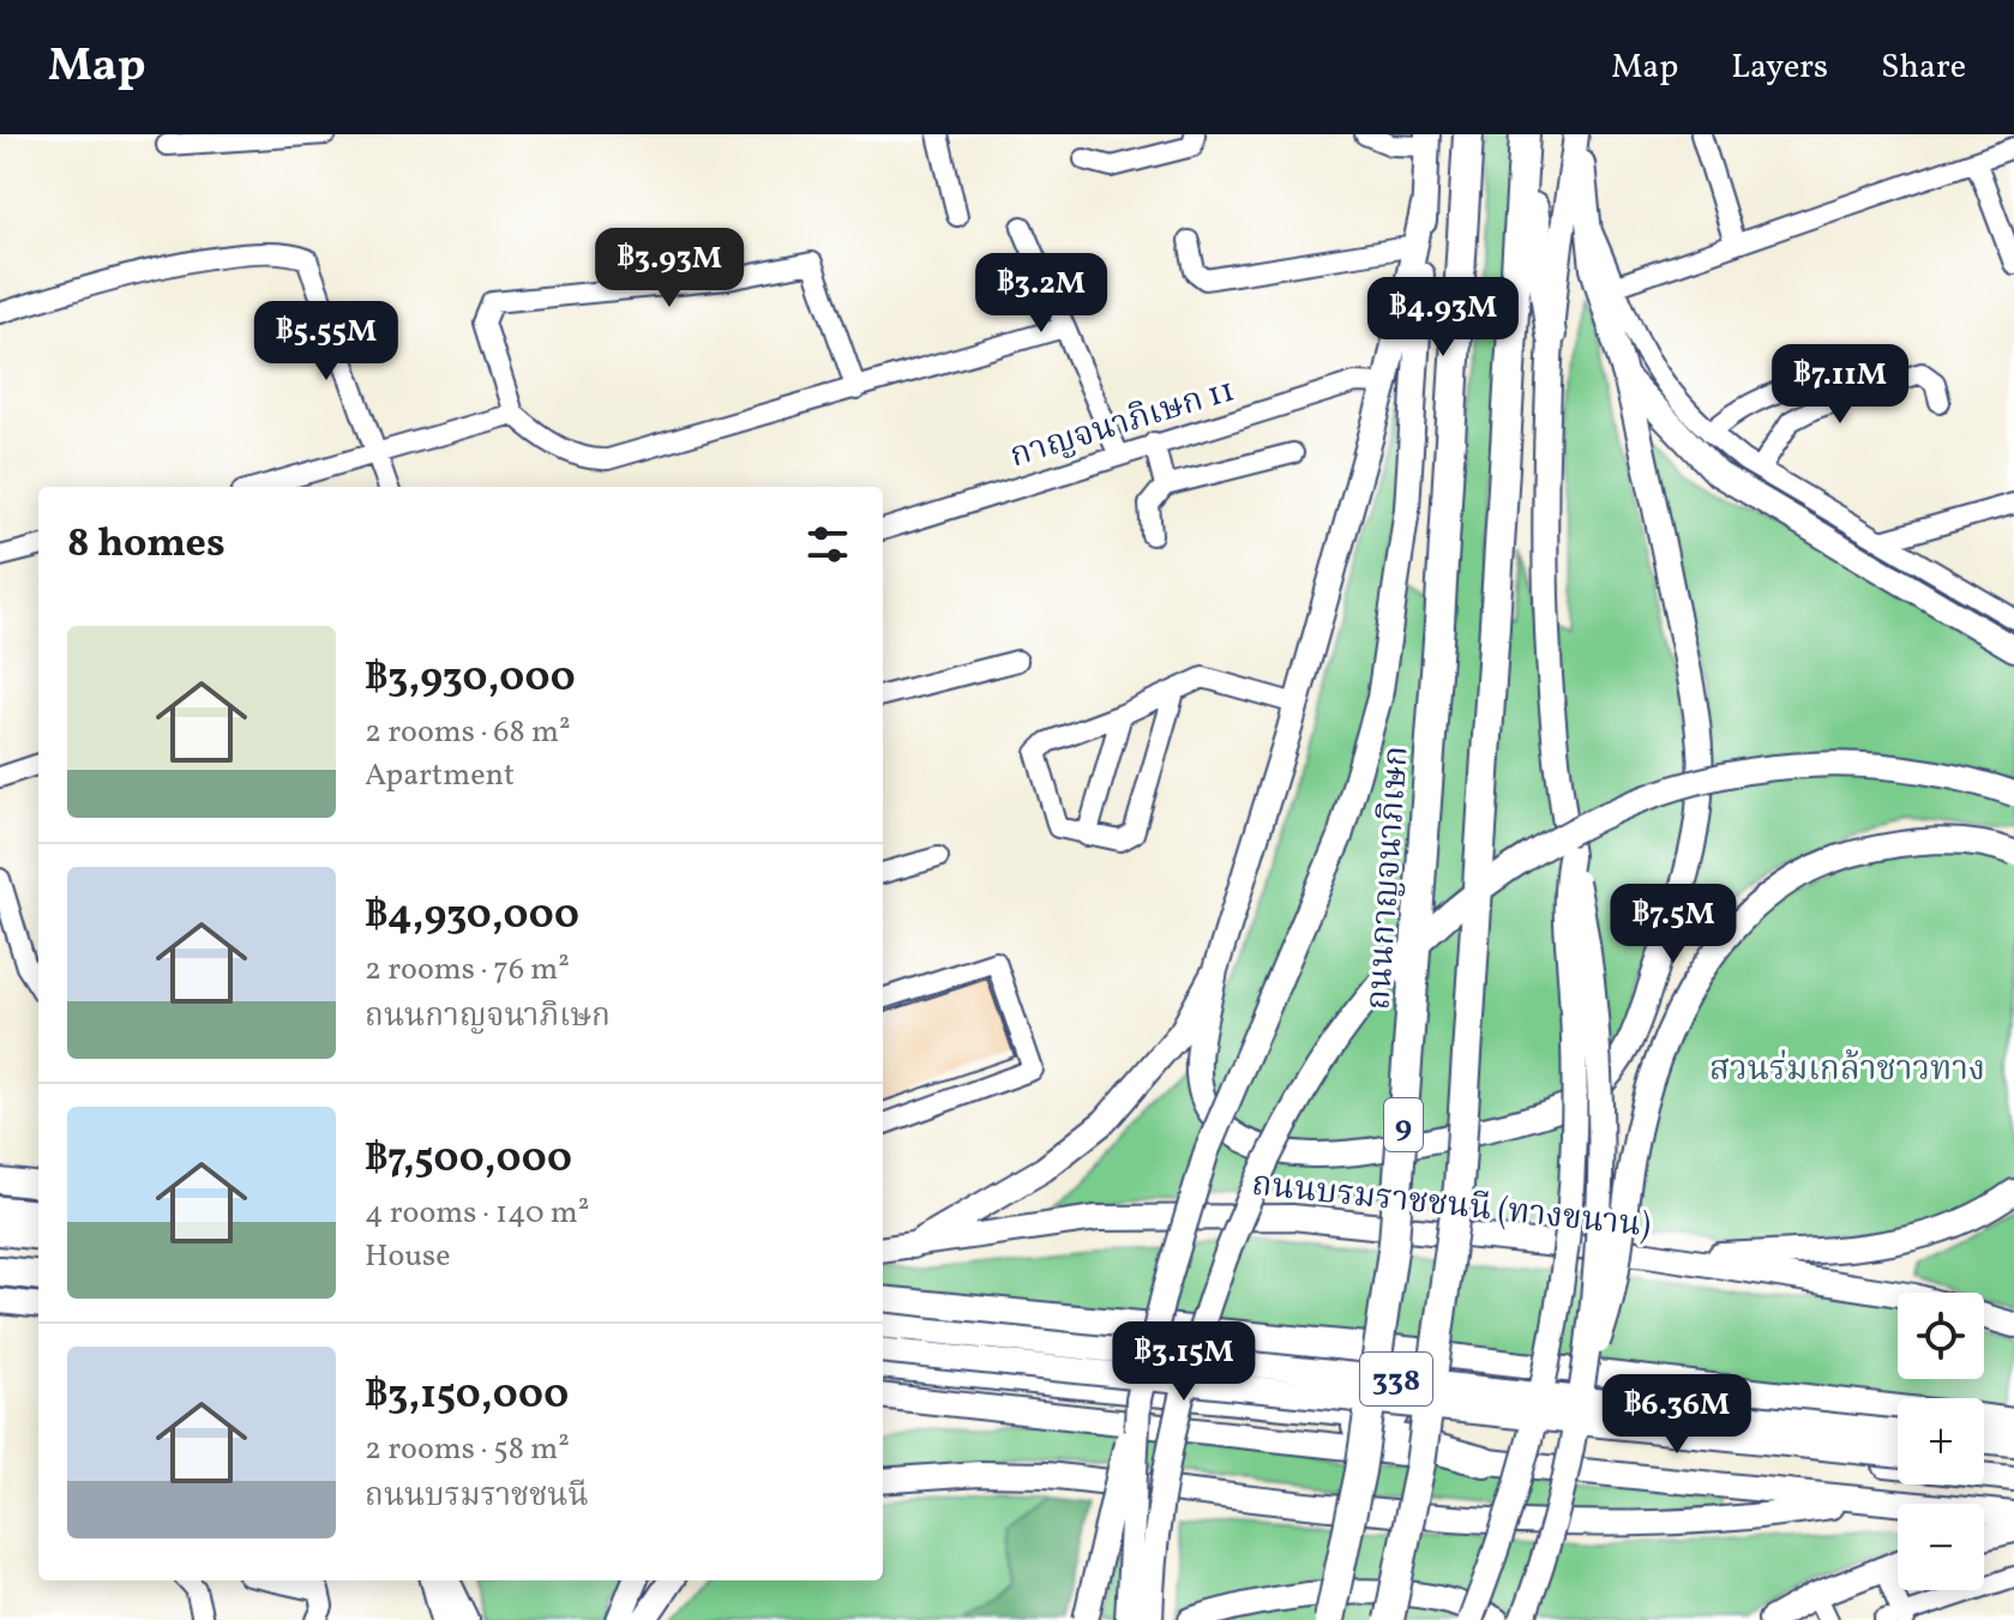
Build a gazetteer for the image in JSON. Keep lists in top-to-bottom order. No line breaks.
{"streets":{"highway":["ถนนกาญจนาภิเษก","9","338"],"main road":["ถนนบรมราชชนนี (ทางขนาน)"],"street":["กาญจนาภิเษก 11"]},"parks":["สวนร่มเกล้าชาวทาง"],"page":{"header":"Map","nav":["Map","Layers","Share"],"price":["฿3.93M","฿3.2M","฿4.93M","฿5.55M","฿7.11M","฿7.5M","฿3.15M","฿6.36M"],"heading":"8 homes","list":[{"name":"฿3,930,000","note":"2 rooms · 68 m² · Apartment"},{"name":"฿4,930,000","note":"2 rooms · 76 m² · ถนนกาญจนาภิเษก"},{"name":"฿7,500,000","note":"4 rooms · 140 m² · House"},{"name":"฿3,150,000","note":"2 rooms · 58 m² · ถนนบรมราชชนนี"}],"map_buttons":["+","−"]}}
